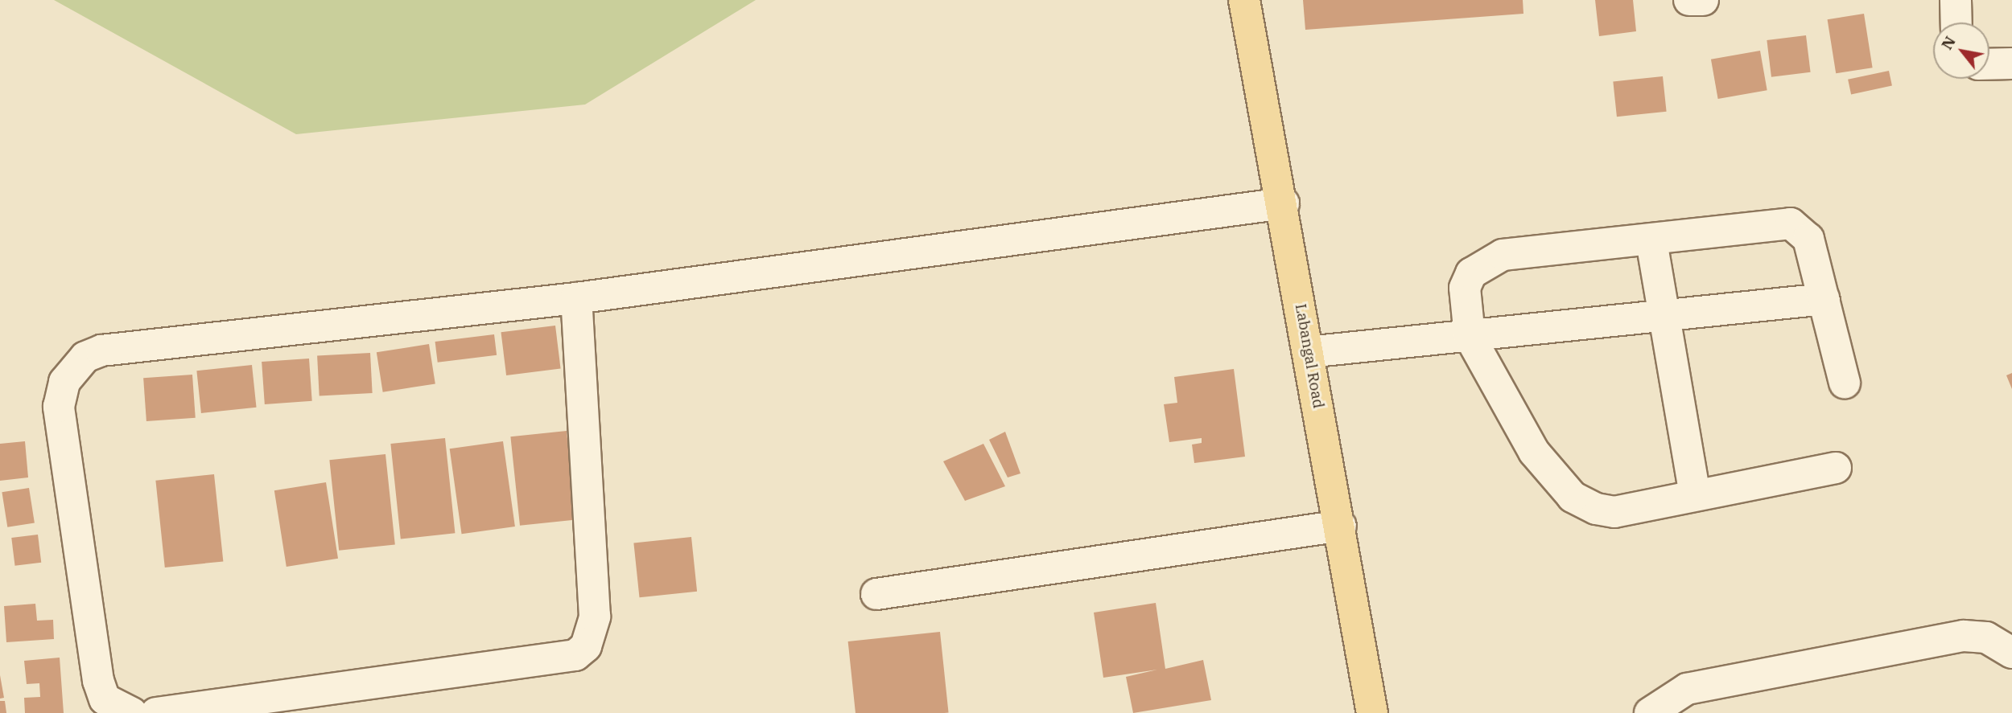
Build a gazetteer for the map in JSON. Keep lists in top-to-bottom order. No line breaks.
{"streets":{"main road":["Labangal Road"]},"north":"top left"}
